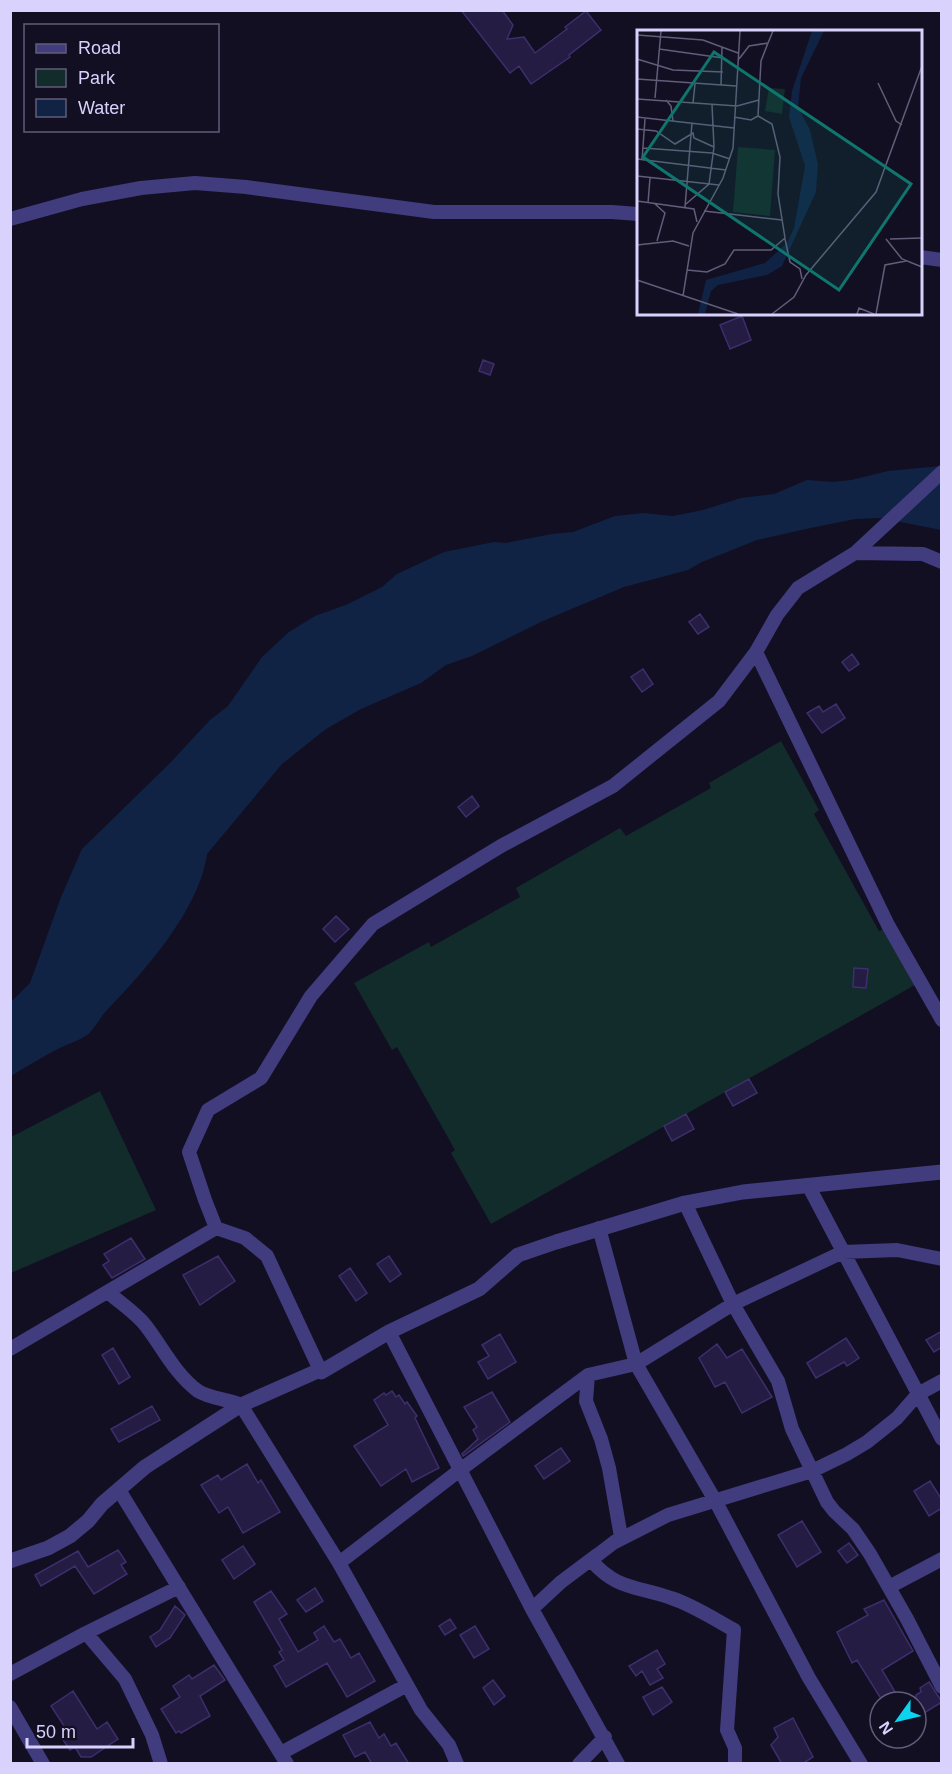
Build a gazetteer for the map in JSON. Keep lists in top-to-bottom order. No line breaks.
{"legend":["Road","Park","Water"],"scale_bar":"50 m","north":"bottom left"}
